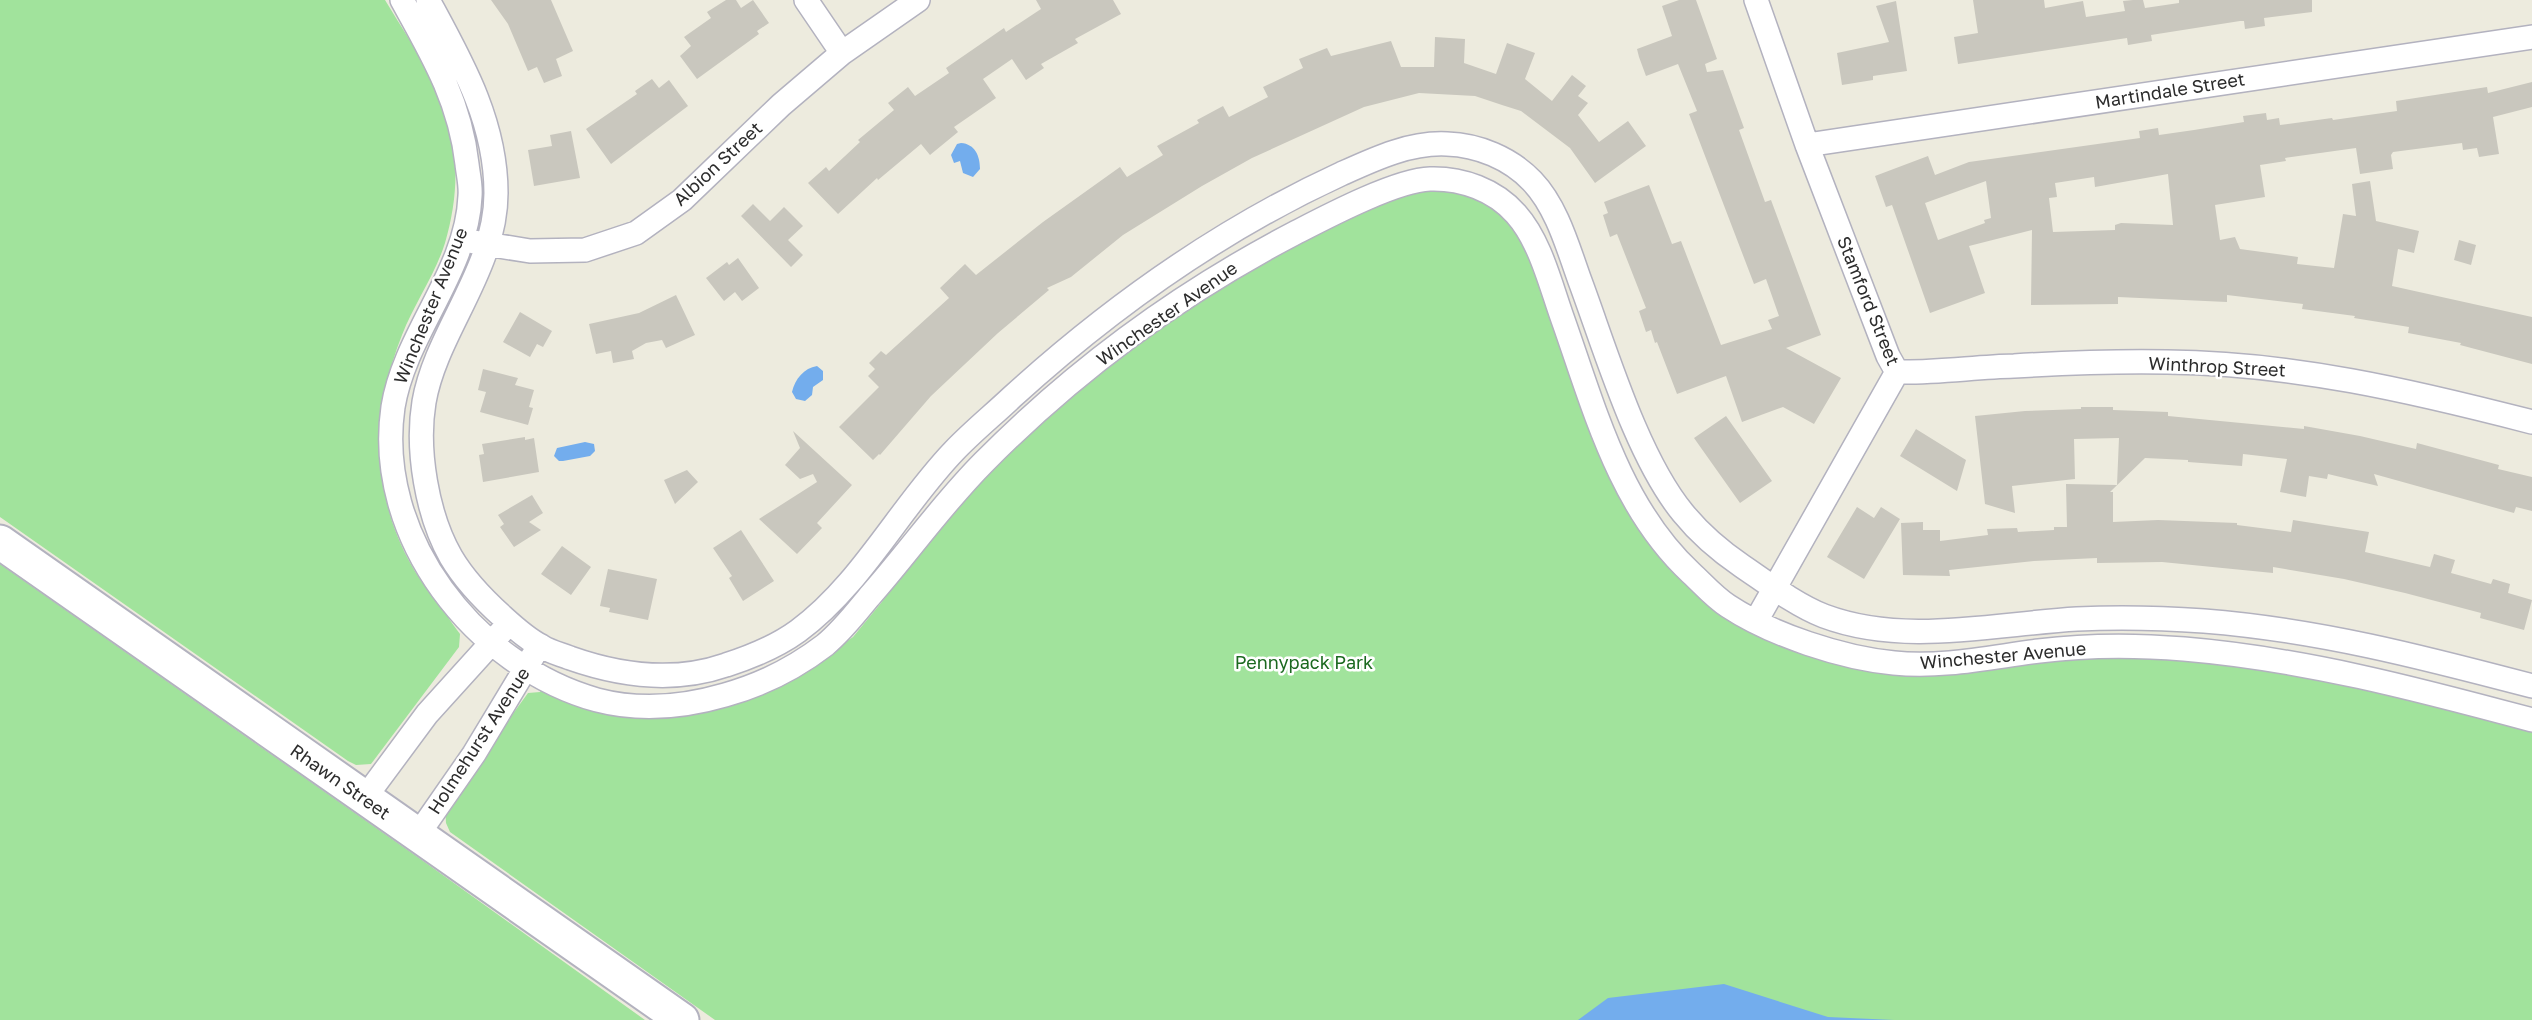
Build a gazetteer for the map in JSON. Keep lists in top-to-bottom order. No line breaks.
{"streets":{"main road":["Rhawn Street"],"street":["Martindale Street","Albion Street","Stamford Street","Winchester Avenue","Winthrop Street","Holmehurst Avenue"]},"crossings":[["Martindale Street","Stamford Street"],["Albion Street","Winchester Avenue"],["Stamford Street","Winchester Avenue"],["Stamford Street","Winthrop Street"],["Winchester Avenue","Holmehurst Avenue"],["Holmehurst Avenue","Rhawn Street"]],"parks":["Pennypack Park"]}
